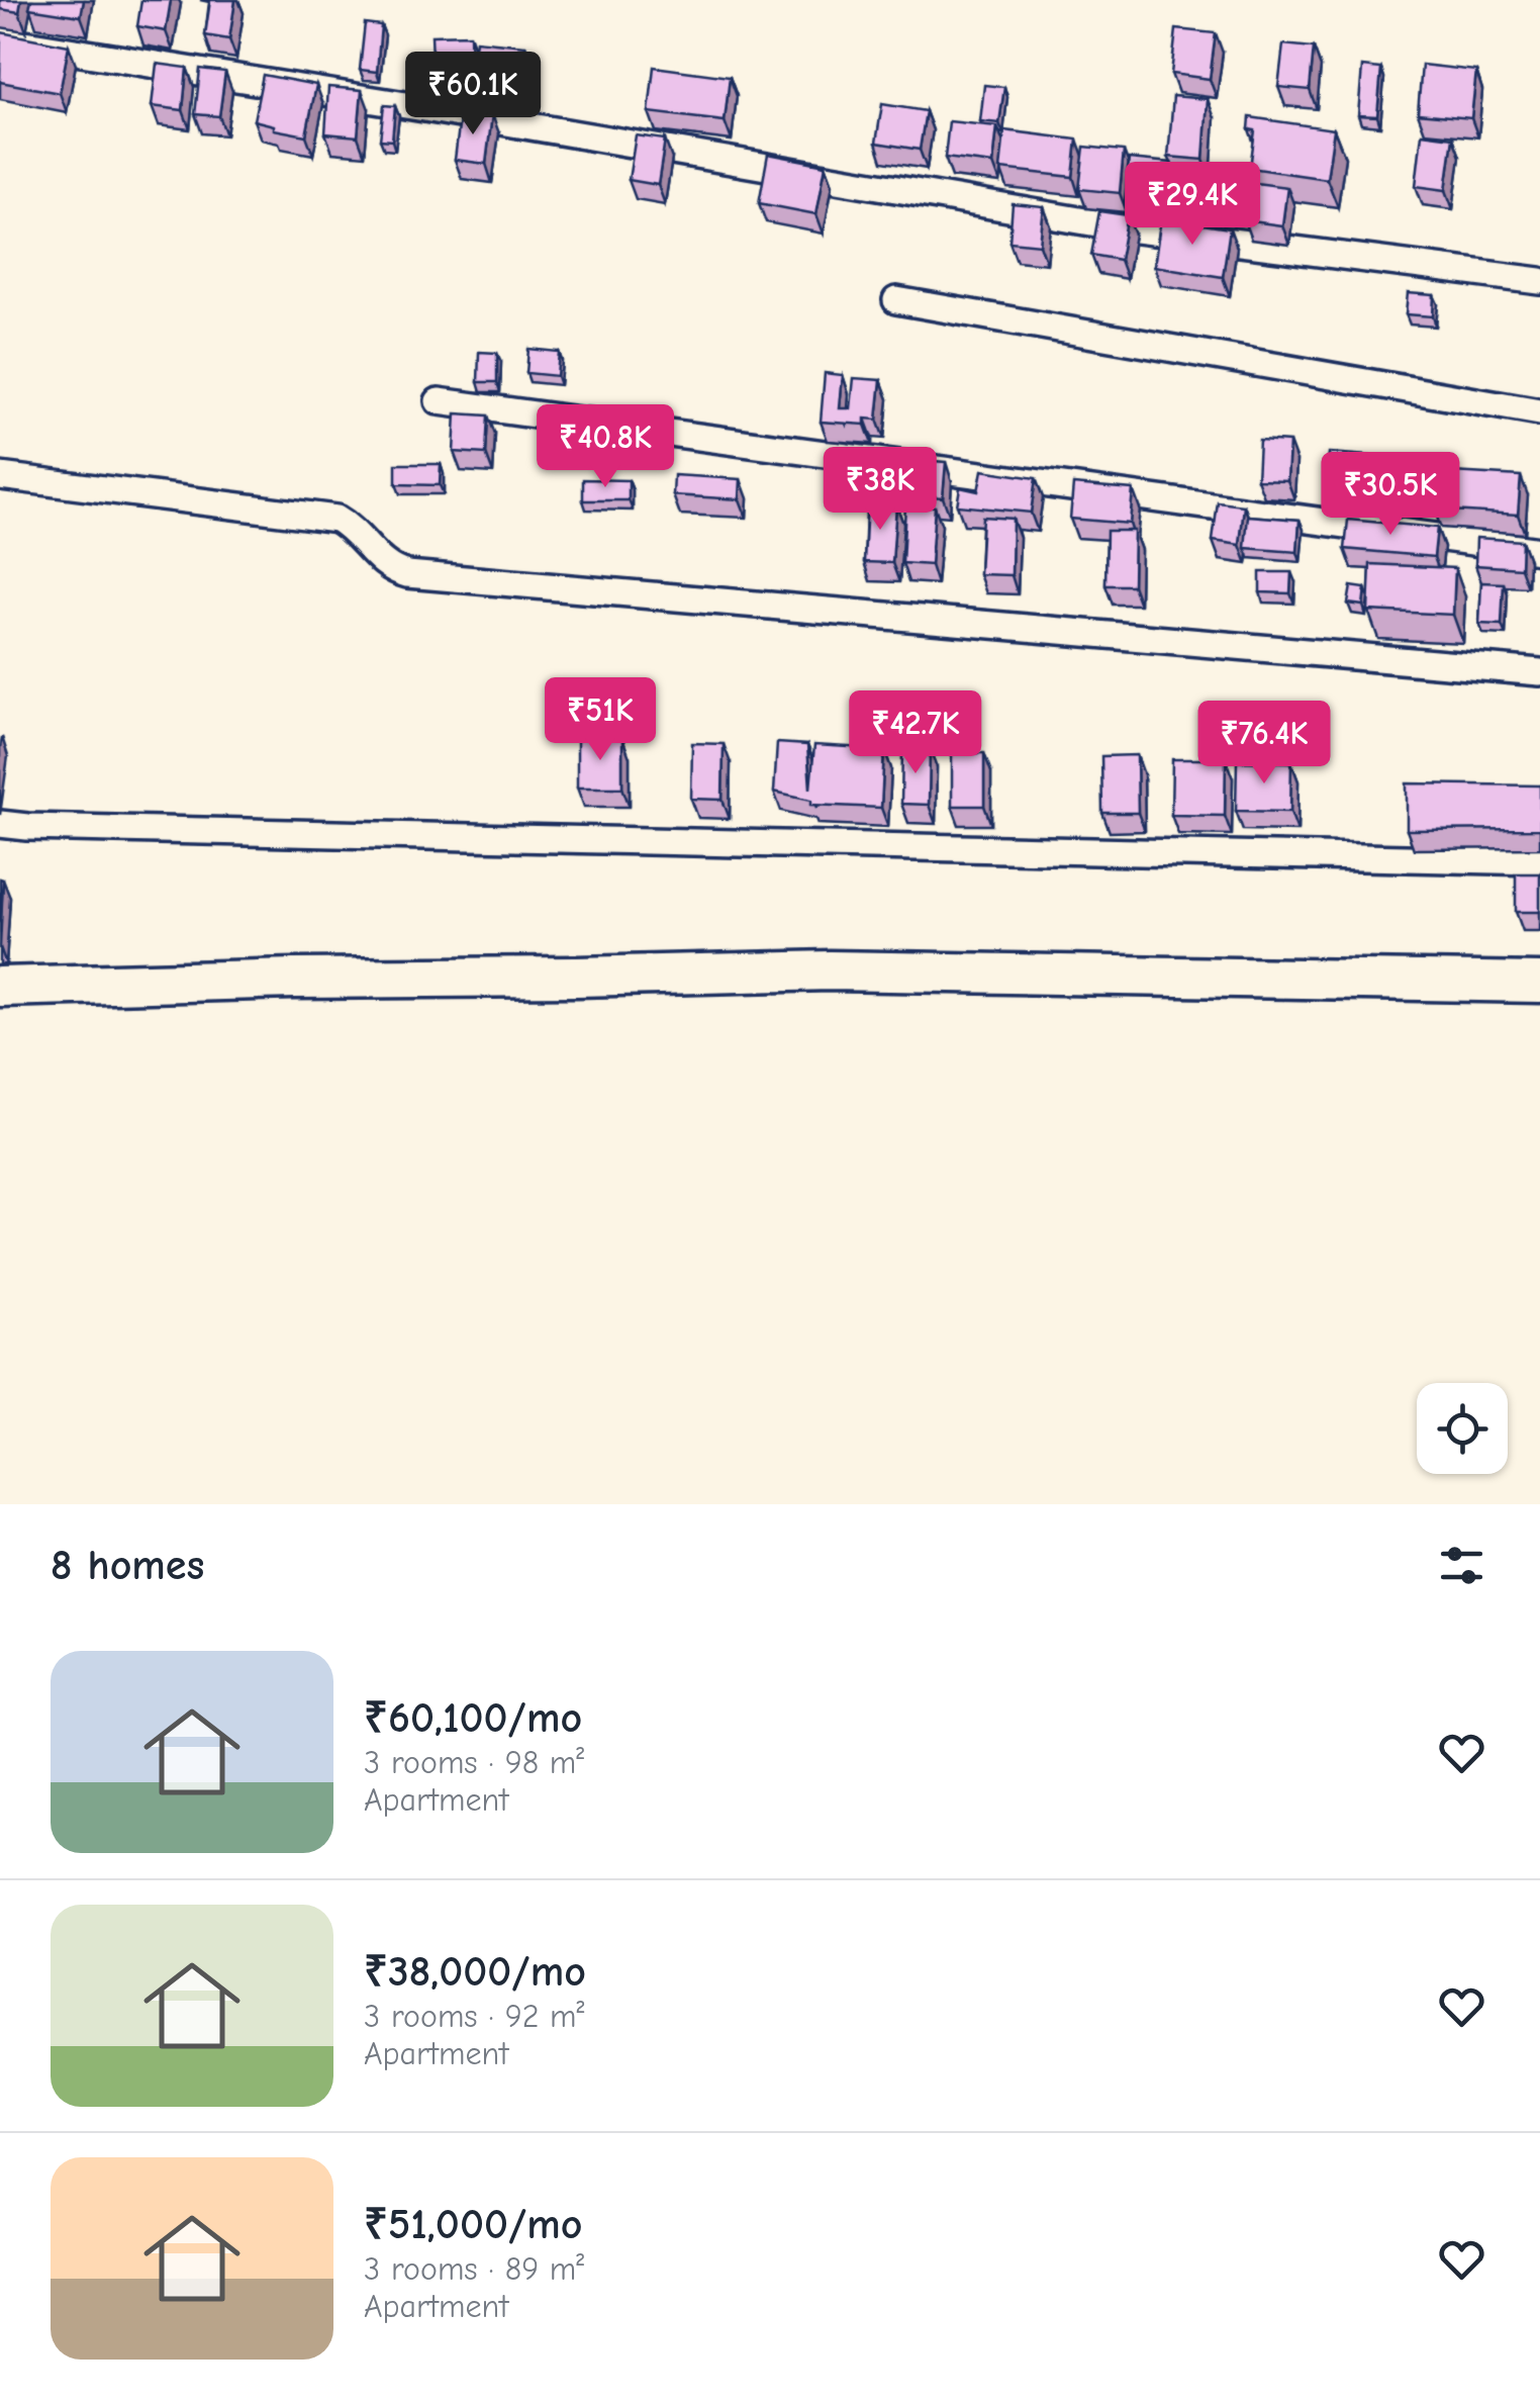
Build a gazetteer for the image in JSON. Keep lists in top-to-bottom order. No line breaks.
{"page":{"price":["₹60.1K","₹29.4K","₹40.8K","₹38K","₹30.5K","₹51K","₹42.7K","₹76.4K"],"heading":"8 homes","list":[{"name":"₹60,100/mo","note":"3 rooms · 98 m² · Apartment"},{"name":"₹38,000/mo","note":"3 rooms · 92 m² · Apartment"},{"name":"₹51,000/mo","note":"3 rooms · 89 m² · Apartment"}]}}
